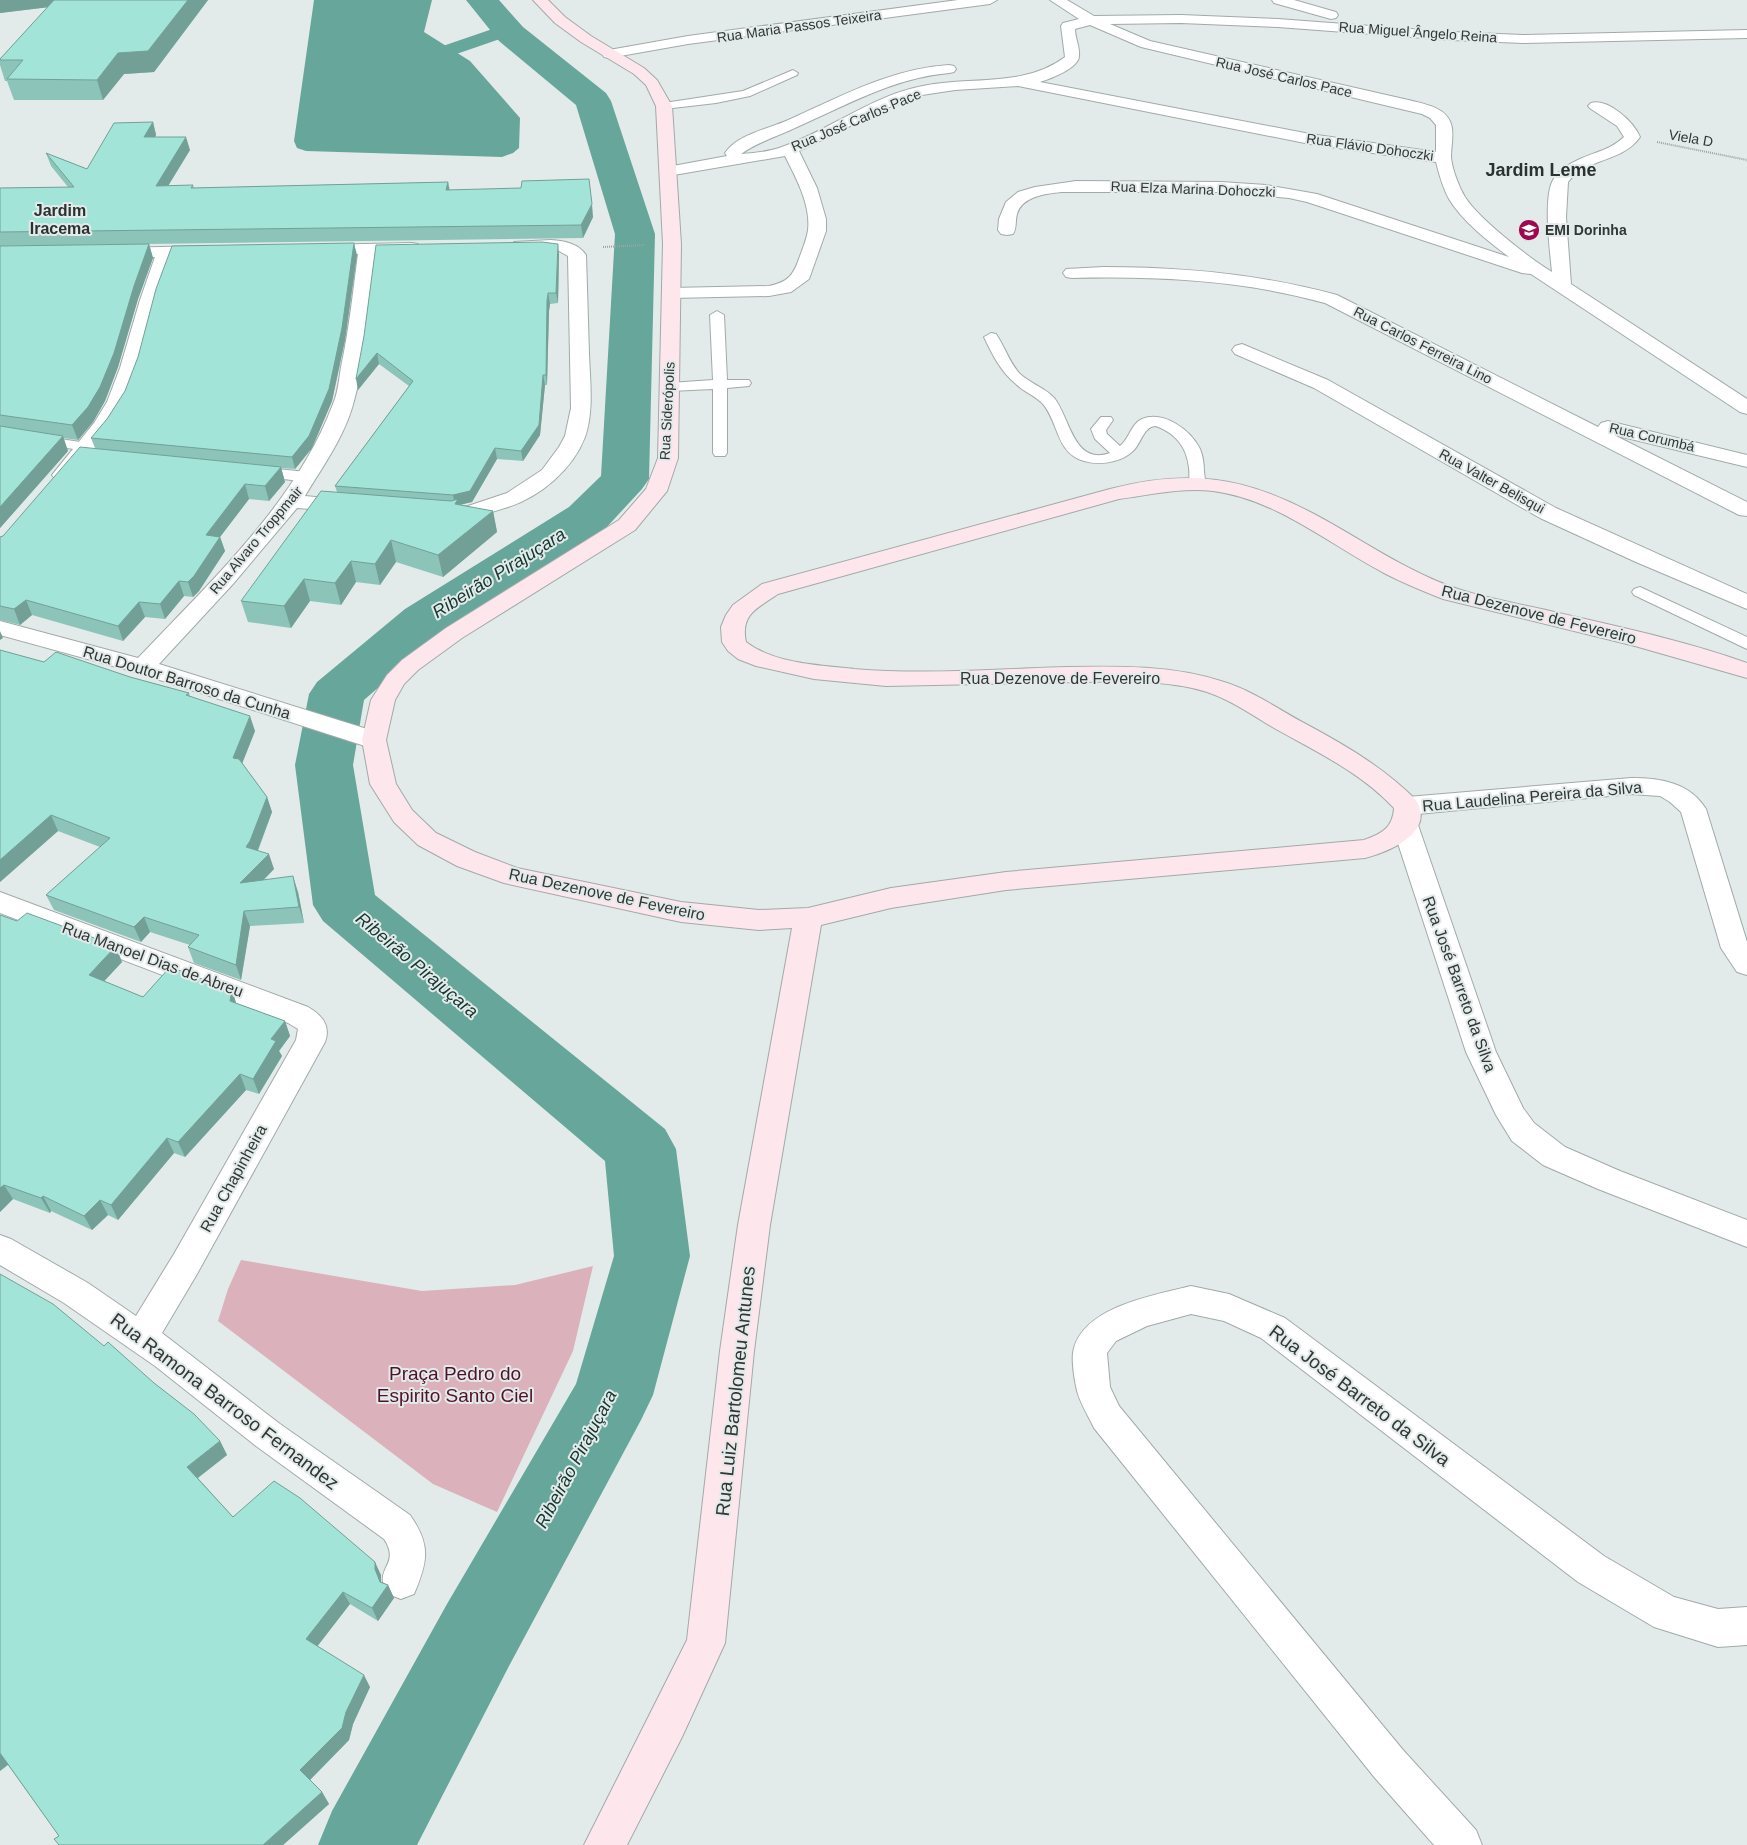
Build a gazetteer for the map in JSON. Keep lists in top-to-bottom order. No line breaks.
{"streets":{"street":["Rua Maria Passos Teixeira","Rua Miguel Ângelo Reina","Rua José Carlos Pace","Rua Flávio Dohoczki","Rua Elza Marina Dohoczki","Rua Carlos Ferreira Lino","Rua Siderópolis","Rua Corumbá","Rua Valter Belisqui","Rua Alvaro Troppmair","Rua Dezenove de Fevereiro","Rua Doutor Barroso da Cunha","Rua Laudelina Pereira da Silva","Rua Manoel Dias de Abreu","Rua José Barreto da Silva","Rua Chapinheira","Rua Luiz Bartolomeu Antunes","Rua Ramona Barroso Fernandez"],"path":["Viela D"]},"crossings":[["Rua Maria Passos Teixeira","Rua Siderópolis"],["Rua Miguel Ângelo Reina","Rua José Carlos Pace"],["Rua José Carlos Pace","Rua Flávio Dohoczki"],["Rua José Carlos Pace","Rua Siderópolis"],["Rua Flávio Dohoczki","Rua Elza Marina Dohoczki"],["Rua Carlos Ferreira Lino","Rua Corumbá"],["Rua Siderópolis","Rua Dezenove de Fevereiro"],["Rua Siderópolis","Rua Doutor Barroso da Cunha"],["Rua Alvaro Troppmair","Rua Doutor Barroso da Cunha"],["Rua Dezenove de Fevereiro","Rua Doutor Barroso da Cunha"],["Rua Dezenove de Fevereiro","Rua Laudelina Pereira da Silva"],["Rua Dezenove de Fevereiro","Rua José Barreto da Silva"],["Rua Dezenove de Fevereiro","Rua Luiz Bartolomeu Antunes"],["Rua Laudelina Pereira da Silva","Rua José Barreto da Silva"],["Rua Manoel Dias de Abreu","Rua Chapinheira"],["Rua Chapinheira","Rua Ramona Barroso Fernandez"]],"districts":["Jardim Leme","Jardim Iracema"],"water":["Ribeirão Pirajuçara"],"parks":["Praça Pedro do Espirito Santo Ciel"],"places":{"school or university":["EMI Dorinha"]}}
